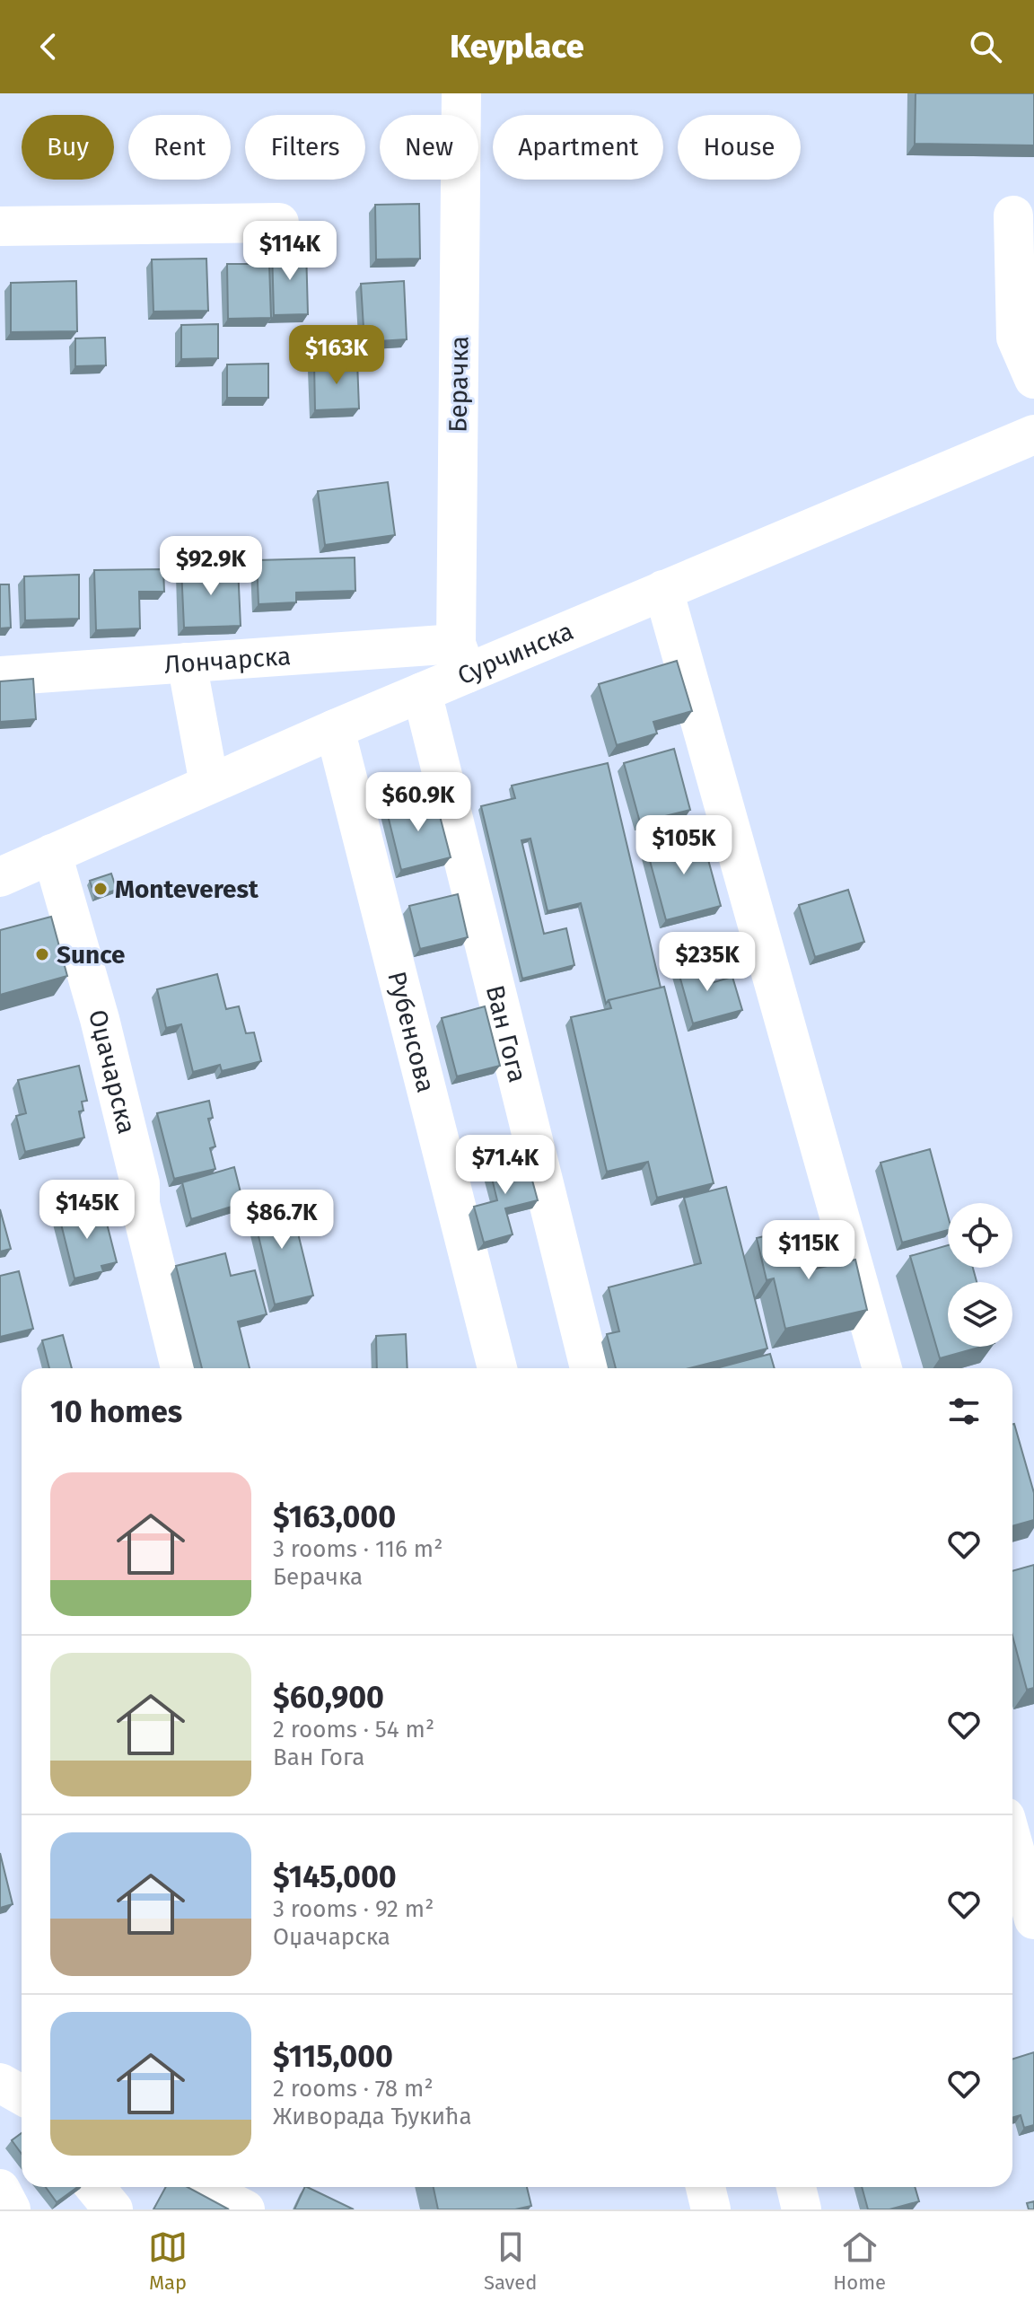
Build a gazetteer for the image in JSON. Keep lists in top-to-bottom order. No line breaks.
{"streets":{"street":["Берачка","Сурчинска","Лончарска","Рубенсова","Ван Гога","Оџачарска"]},"crossings":[["Берачка","Сурчинска"],["Берачка","Лончарска"],["Сурчинска","Лончарска"],["Сурчинска","Рубенсова"],["Сурчинска","Ван Гога"],["Сурчинска","Оџачарска"]],"places":["Monteverest","Sunce"],"page":{"header":"Keyplace","chip":["Buy","Rent","Filters","New","Apartment","House"],"price":["$114K","$163K","$92.9K","$60.9K","$105K","$235K","$71.4K","$145K","$86.7K","$115K"],"heading":"10 homes","list":[{"name":"$163,000","note":"3 rooms · 116 m² · Берачка"},{"name":"$60,900","note":"2 rooms · 54 m² · Ван Гога"},{"name":"$145,000","note":"3 rooms · 92 m² · Оџачарска"},{"name":"$115,000","note":"2 rooms · 78 m² · Живорада Ђукића"}],"tabs":["Map","Saved","Home"]}}
